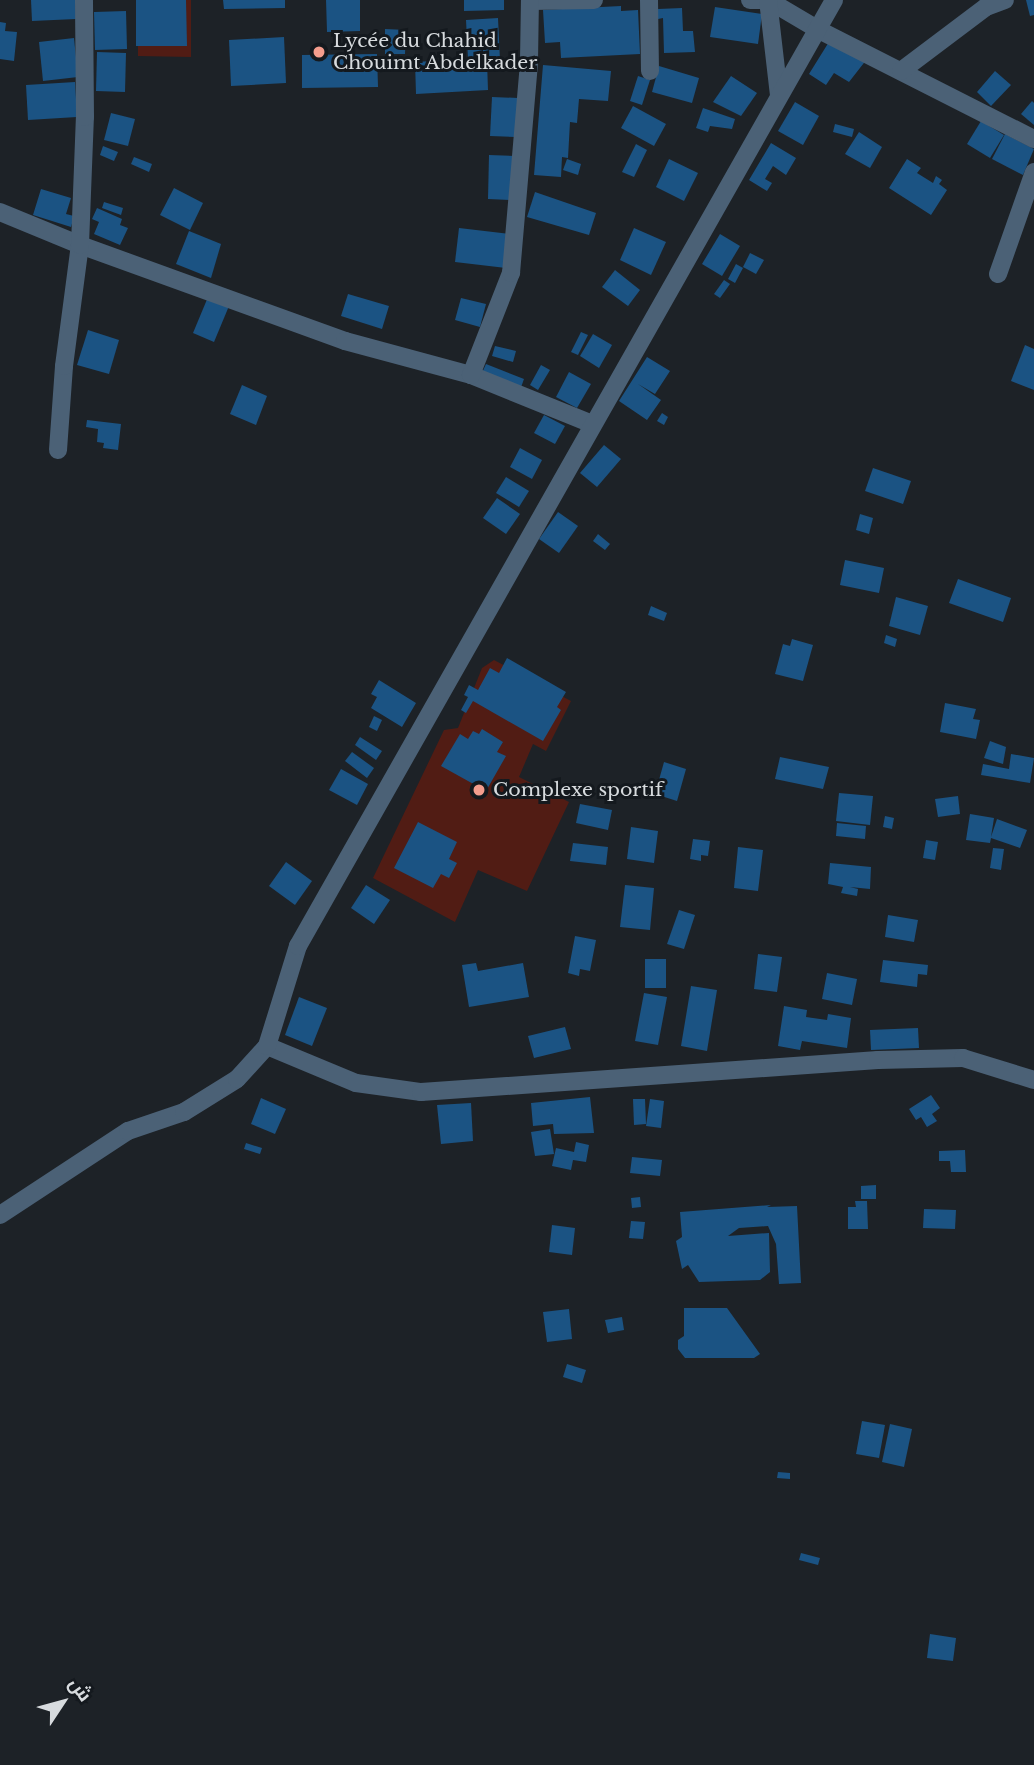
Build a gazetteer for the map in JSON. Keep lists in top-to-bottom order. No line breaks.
{"places":["Lycée du Chahid Chouimt Abdelkader","Complexe sportif"],"north":"top right"}
